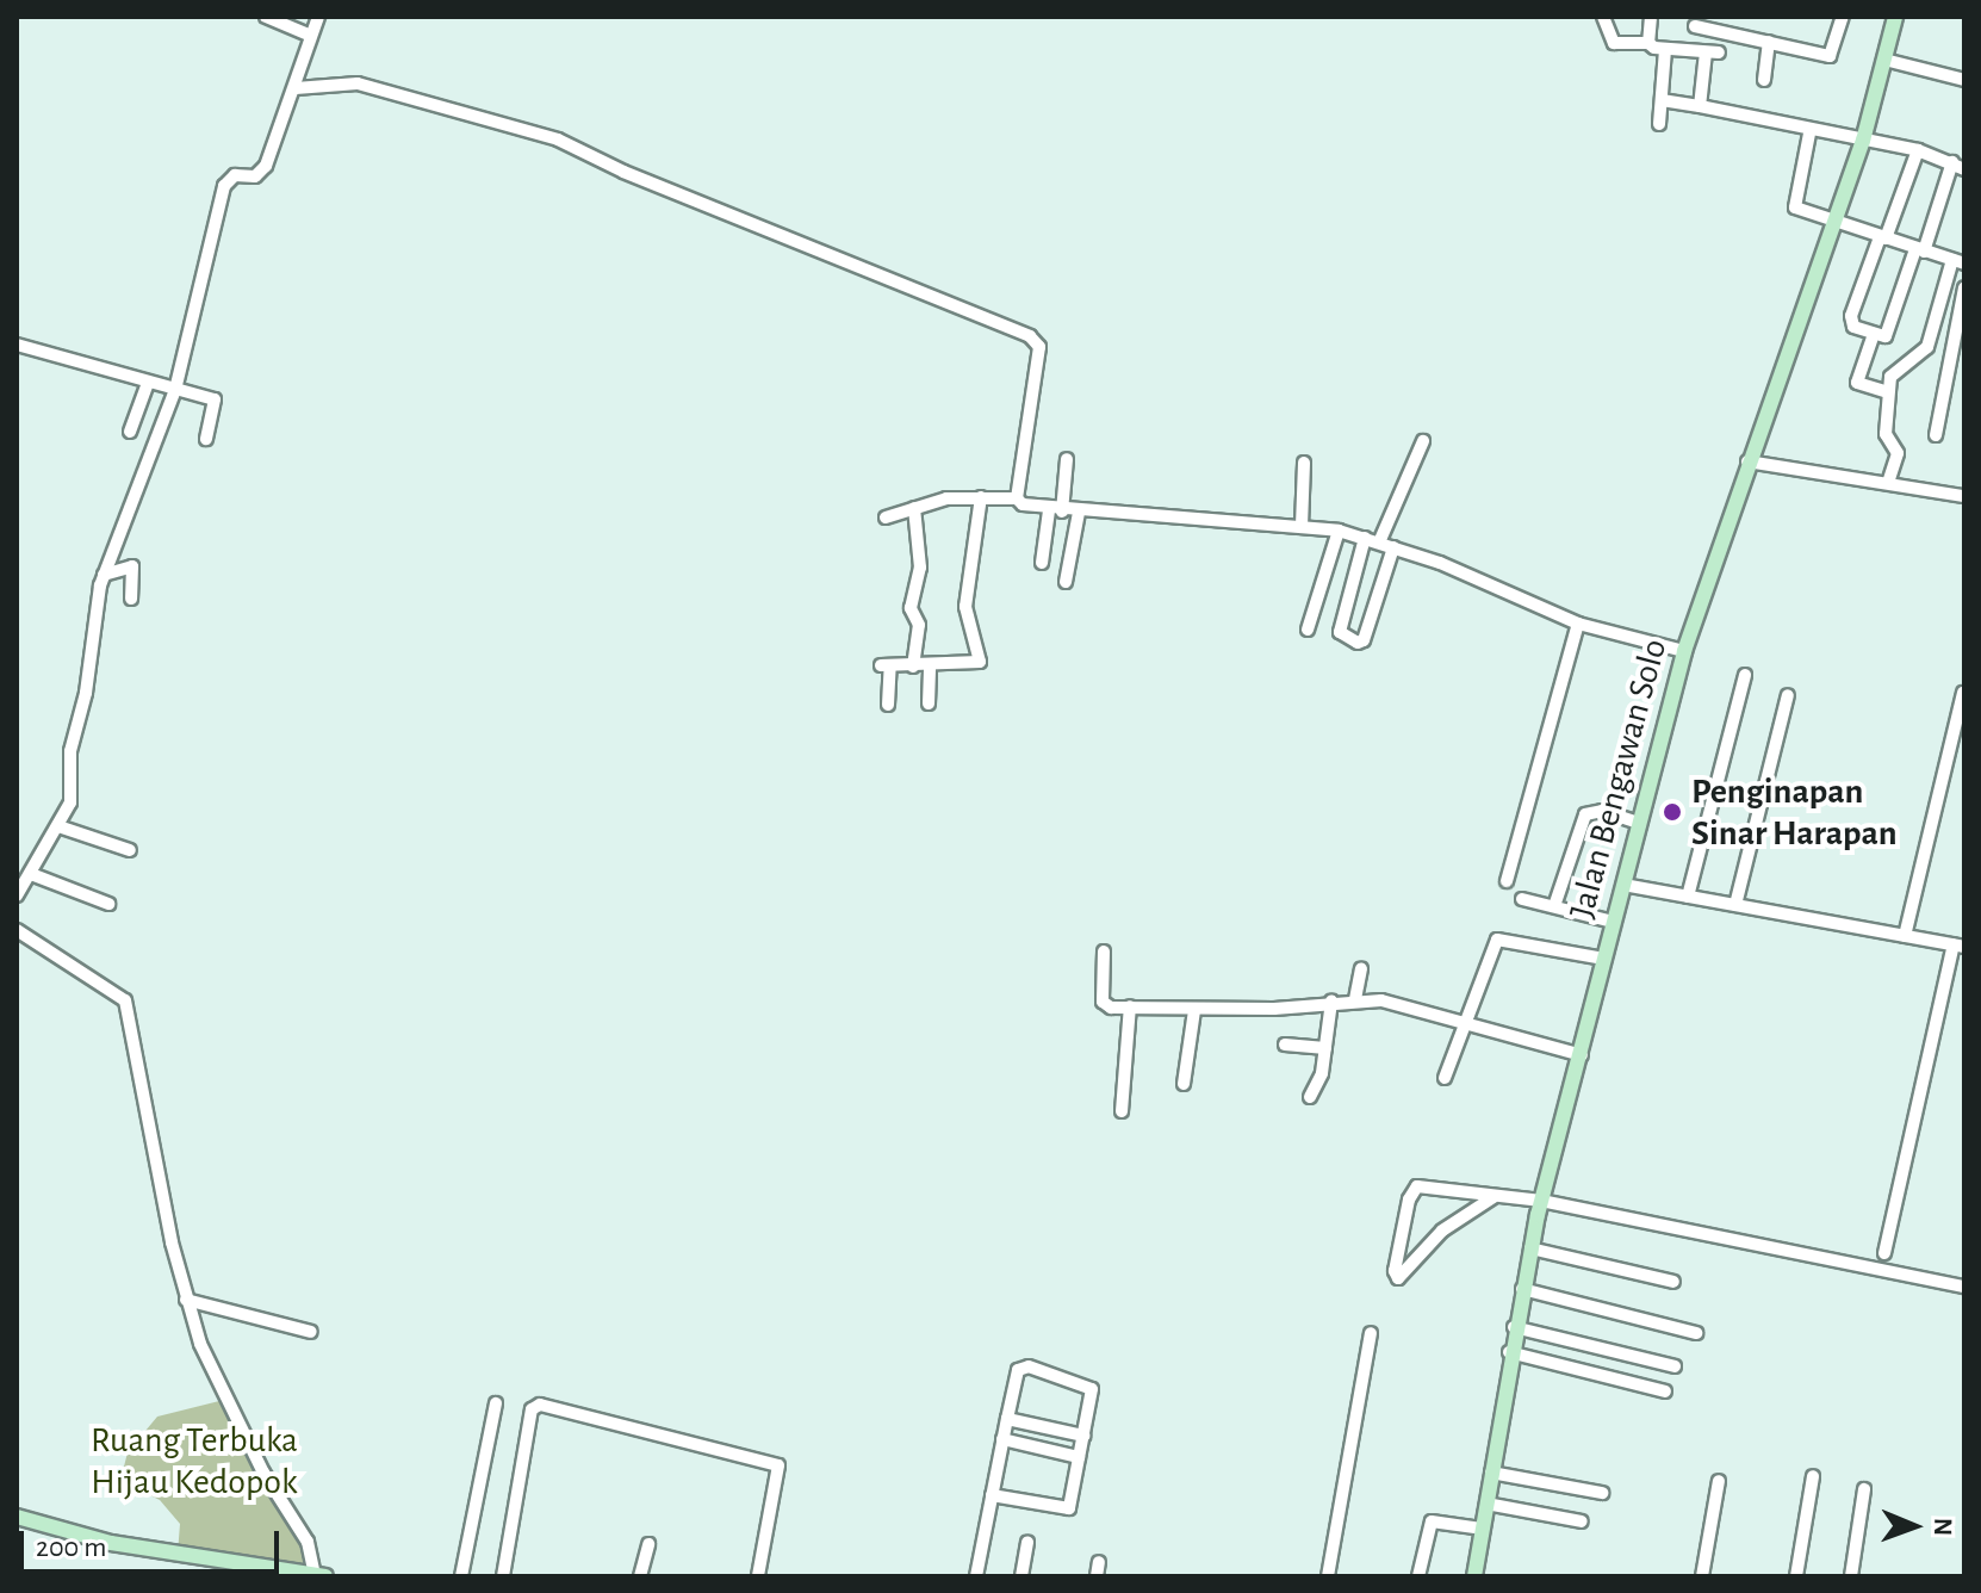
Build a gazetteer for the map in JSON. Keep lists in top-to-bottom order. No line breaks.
{"streets":{"main road":["Jalan Bengawan Solo"]},"parks":["Ruang Terbuka Hijau Kedopok"],"places":["Penginapan Sinar Harapan"],"scale_bar":"200 m","north":"right"}
